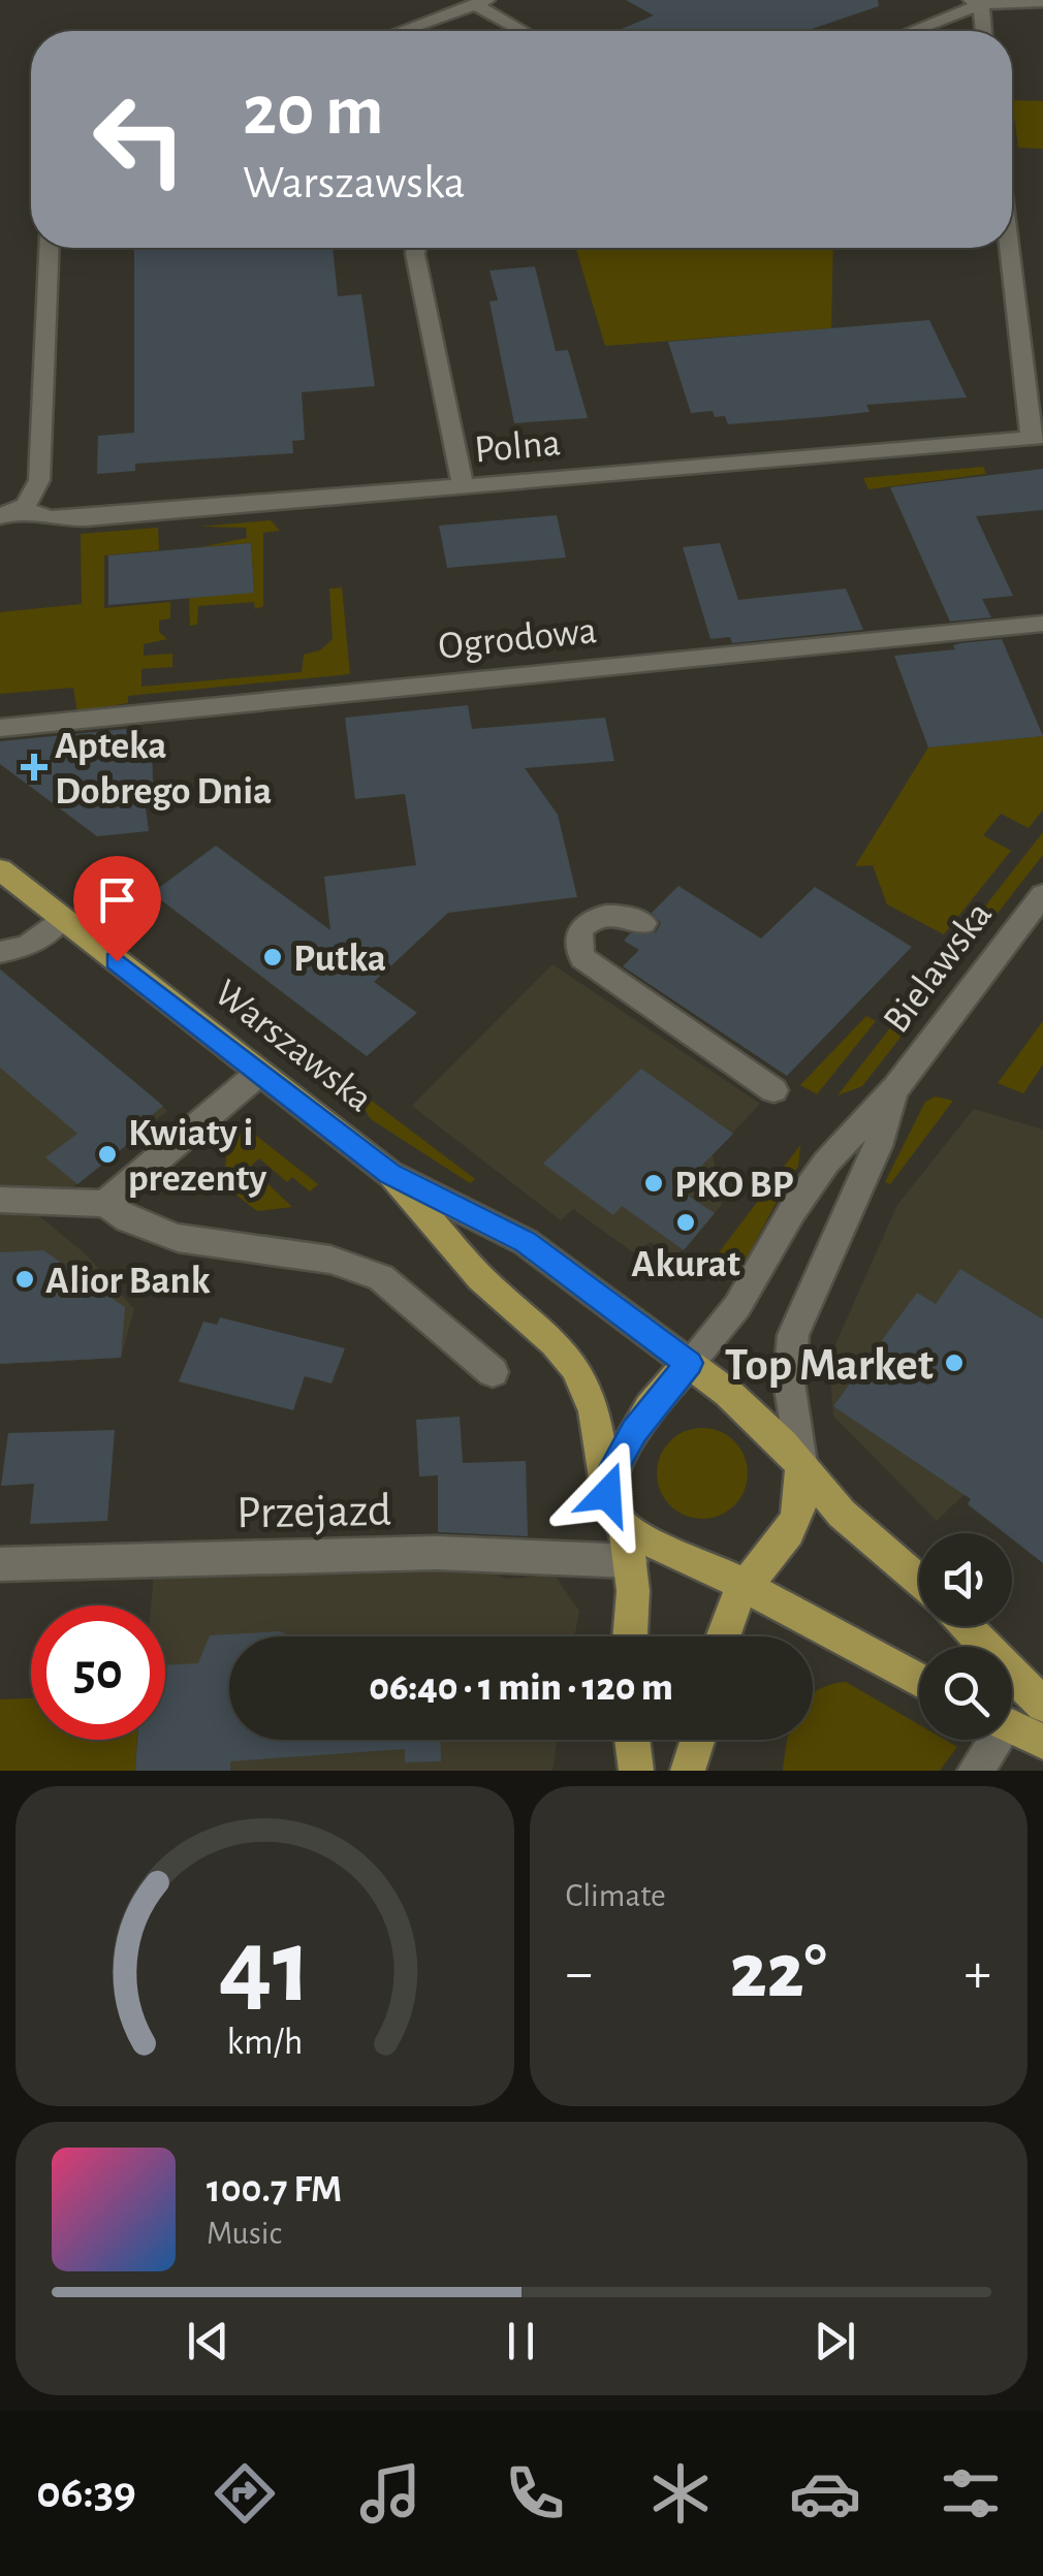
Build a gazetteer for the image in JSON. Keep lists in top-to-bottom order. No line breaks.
{"streets":{"main road":["Warszawska"],"street":["Polna","Ogrodowa","Bielawska","Przejazd"]},"crossings":[["Bielawska","Warszawska"],["Bielawska","Przejazd"],["Warszawska","Przejazd"]],"places":{"health":["Apteka Dobrego Dnia"],"other":["Putka","Kwiaty i prezenty","PKO BP","Akurat","Alior Bank","Top Market"]},"page":{"turn":["20 m","Warszawska"],"limit":"50","trip":"06:40 · 1 min · 120 m","tile":"Climate","heat":["−","22°","+"],"song":["100.7 FM","Music"],"tabs":"06:39","gauge":["41","km/h"]}}
